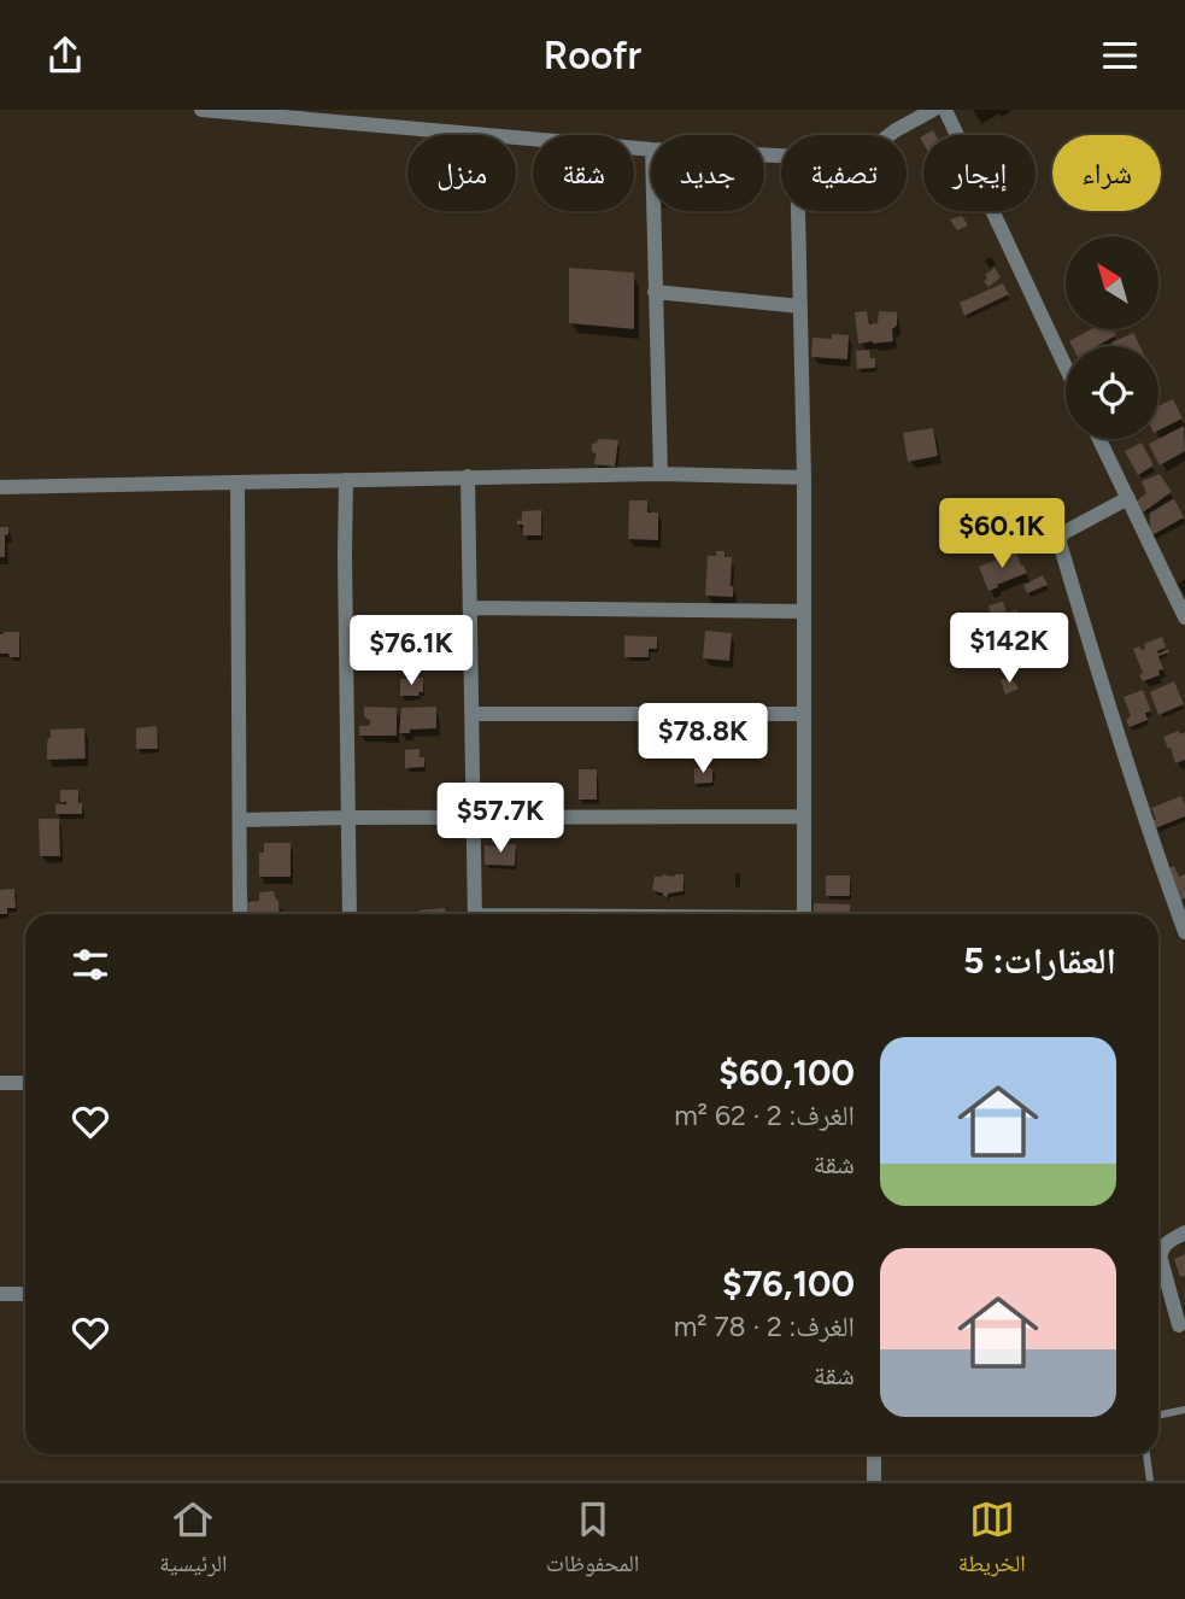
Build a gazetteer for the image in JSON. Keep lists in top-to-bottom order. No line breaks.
{"north":"top left","page":{"header":"Roofr","chip":["شراء","إيجار","تصفية","جديد","شقة","منزل"],"price":["$60.1K","$142K","$76.1K","$78.8K","$57.7K"],"heading":"العقارات: 5","list":[{"name":"$60,100","note":"الغرف: 2 · 62 m² · شقة"},{"name":"$76,100","note":"الغرف: 2 · 78 m² · شقة"}],"tabs":["الخريطة","المحفوظات","الرئيسية"]}}
